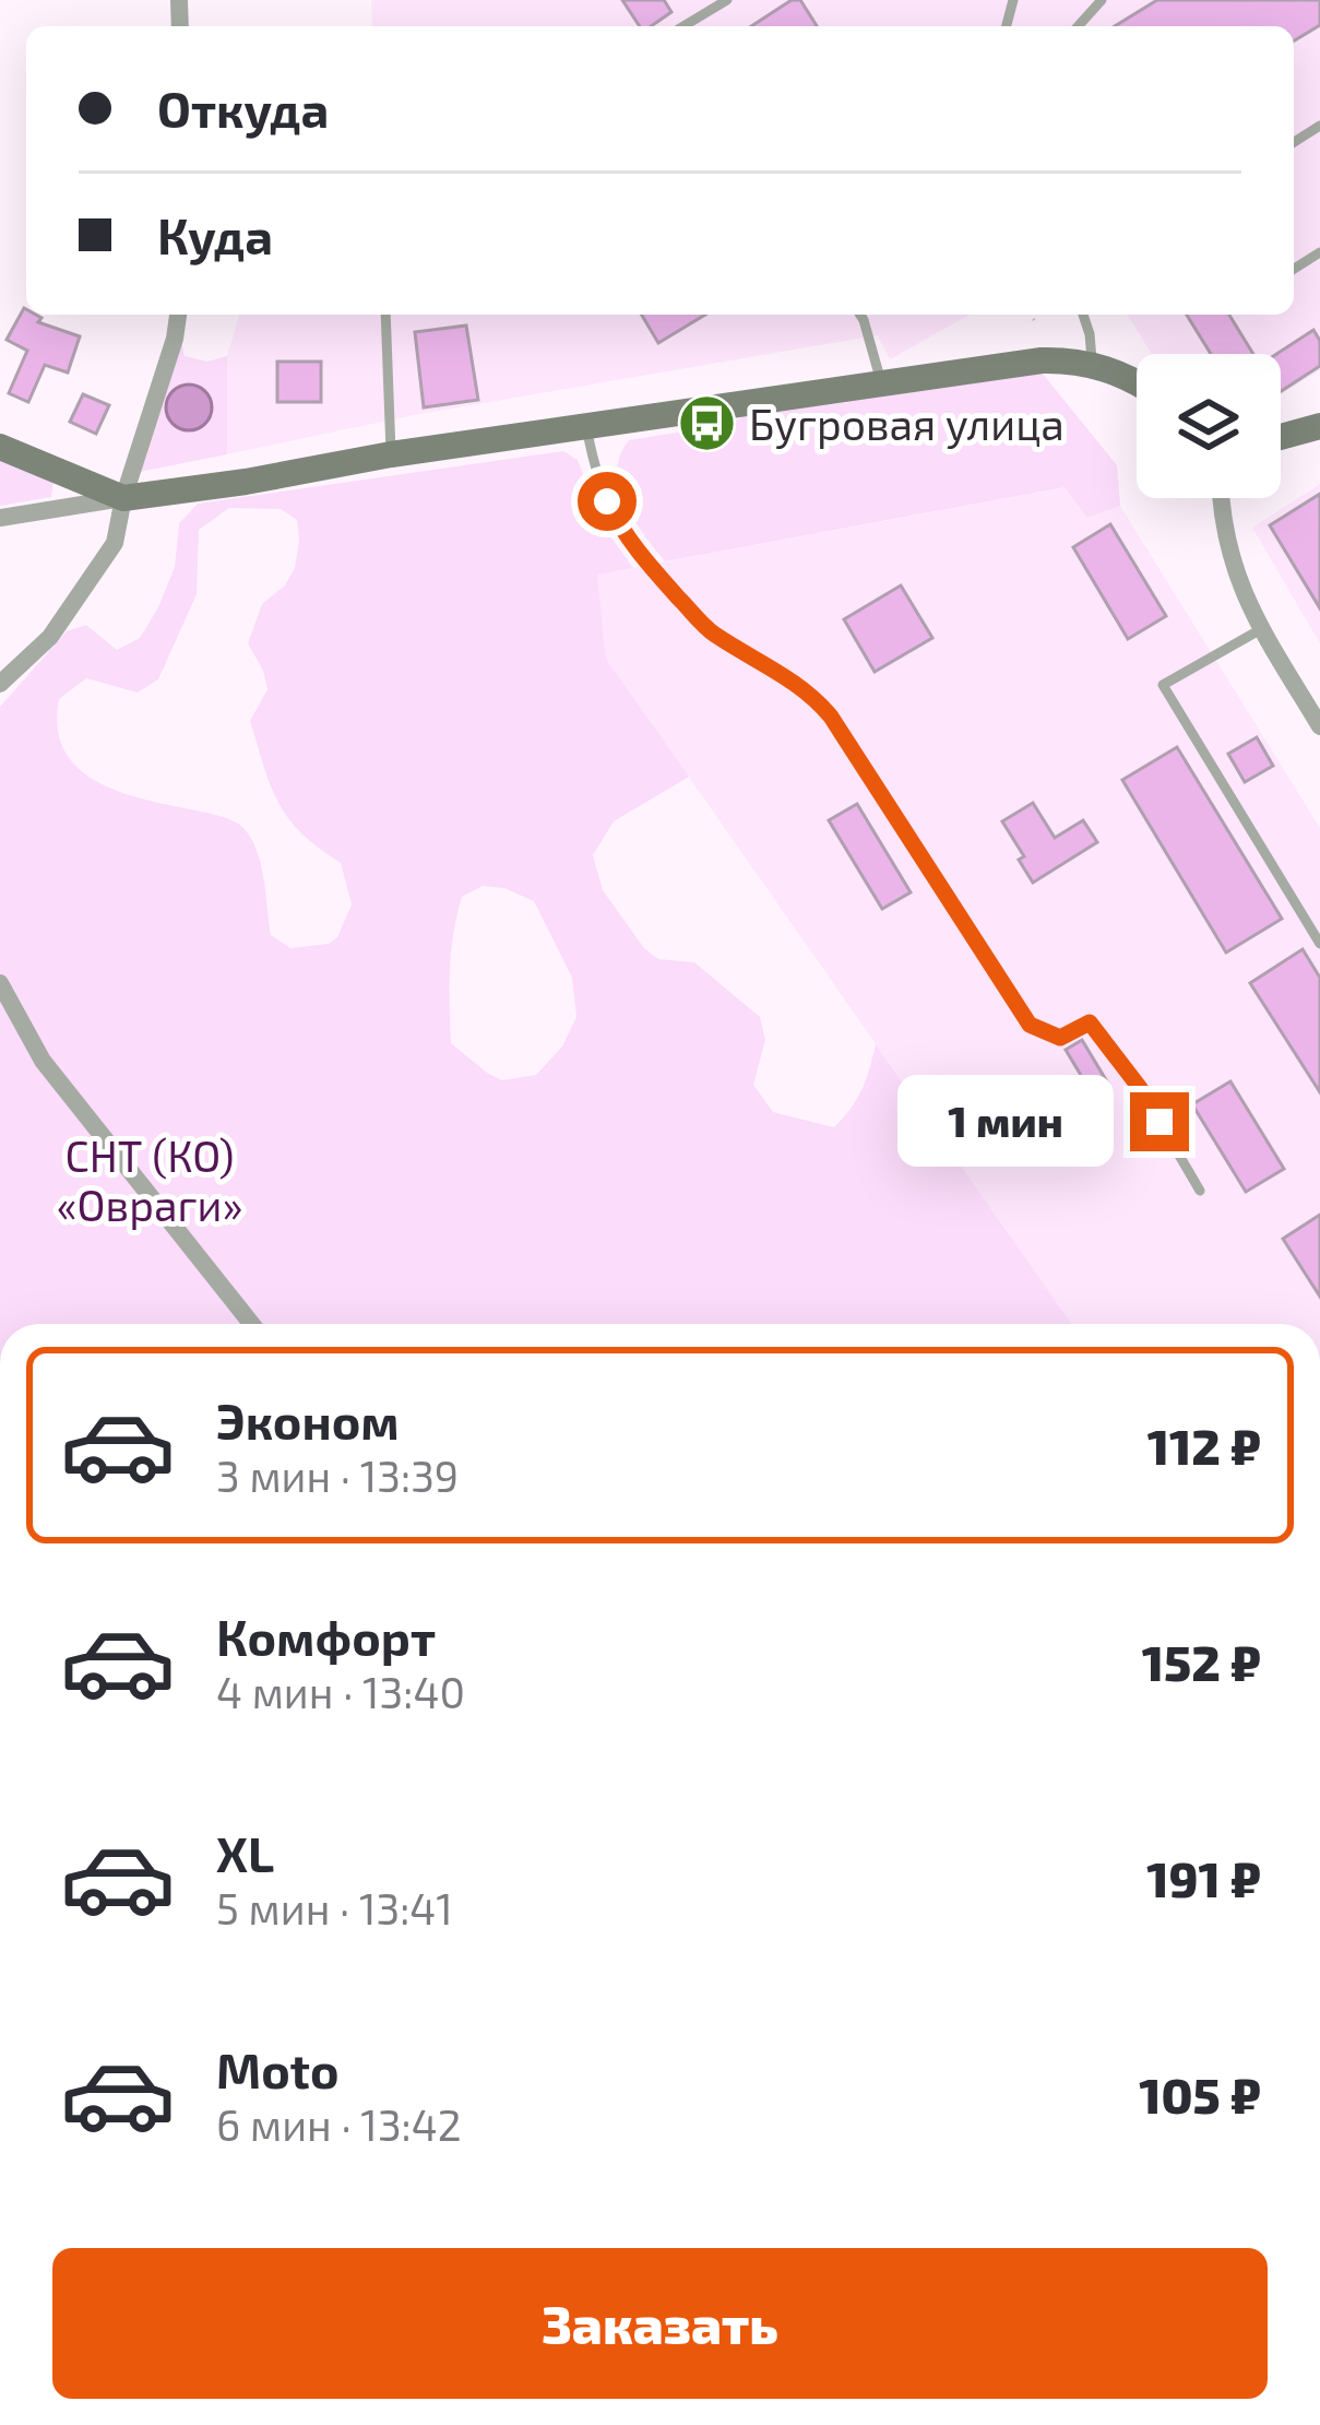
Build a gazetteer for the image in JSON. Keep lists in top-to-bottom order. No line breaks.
{"parks":["СНТ (КО) «Овраги»"],"places":{"bus stop":["Бугровая улица"]},"page":{"banner":["Откуда","Куда"],"bubble":"1 мин","list":[{"name":"Эконом","note":"3 мин · 13:39","value":"112 ₽"},{"name":"Комфорт","note":"4 мин · 13:40","value":"152 ₽"},{"name":"XL","note":"5 мин · 13:41","value":"191 ₽"},{"name":"Moto","note":"6 мин · 13:42","value":"105 ₽"}],"buttons":"Заказать"}}
